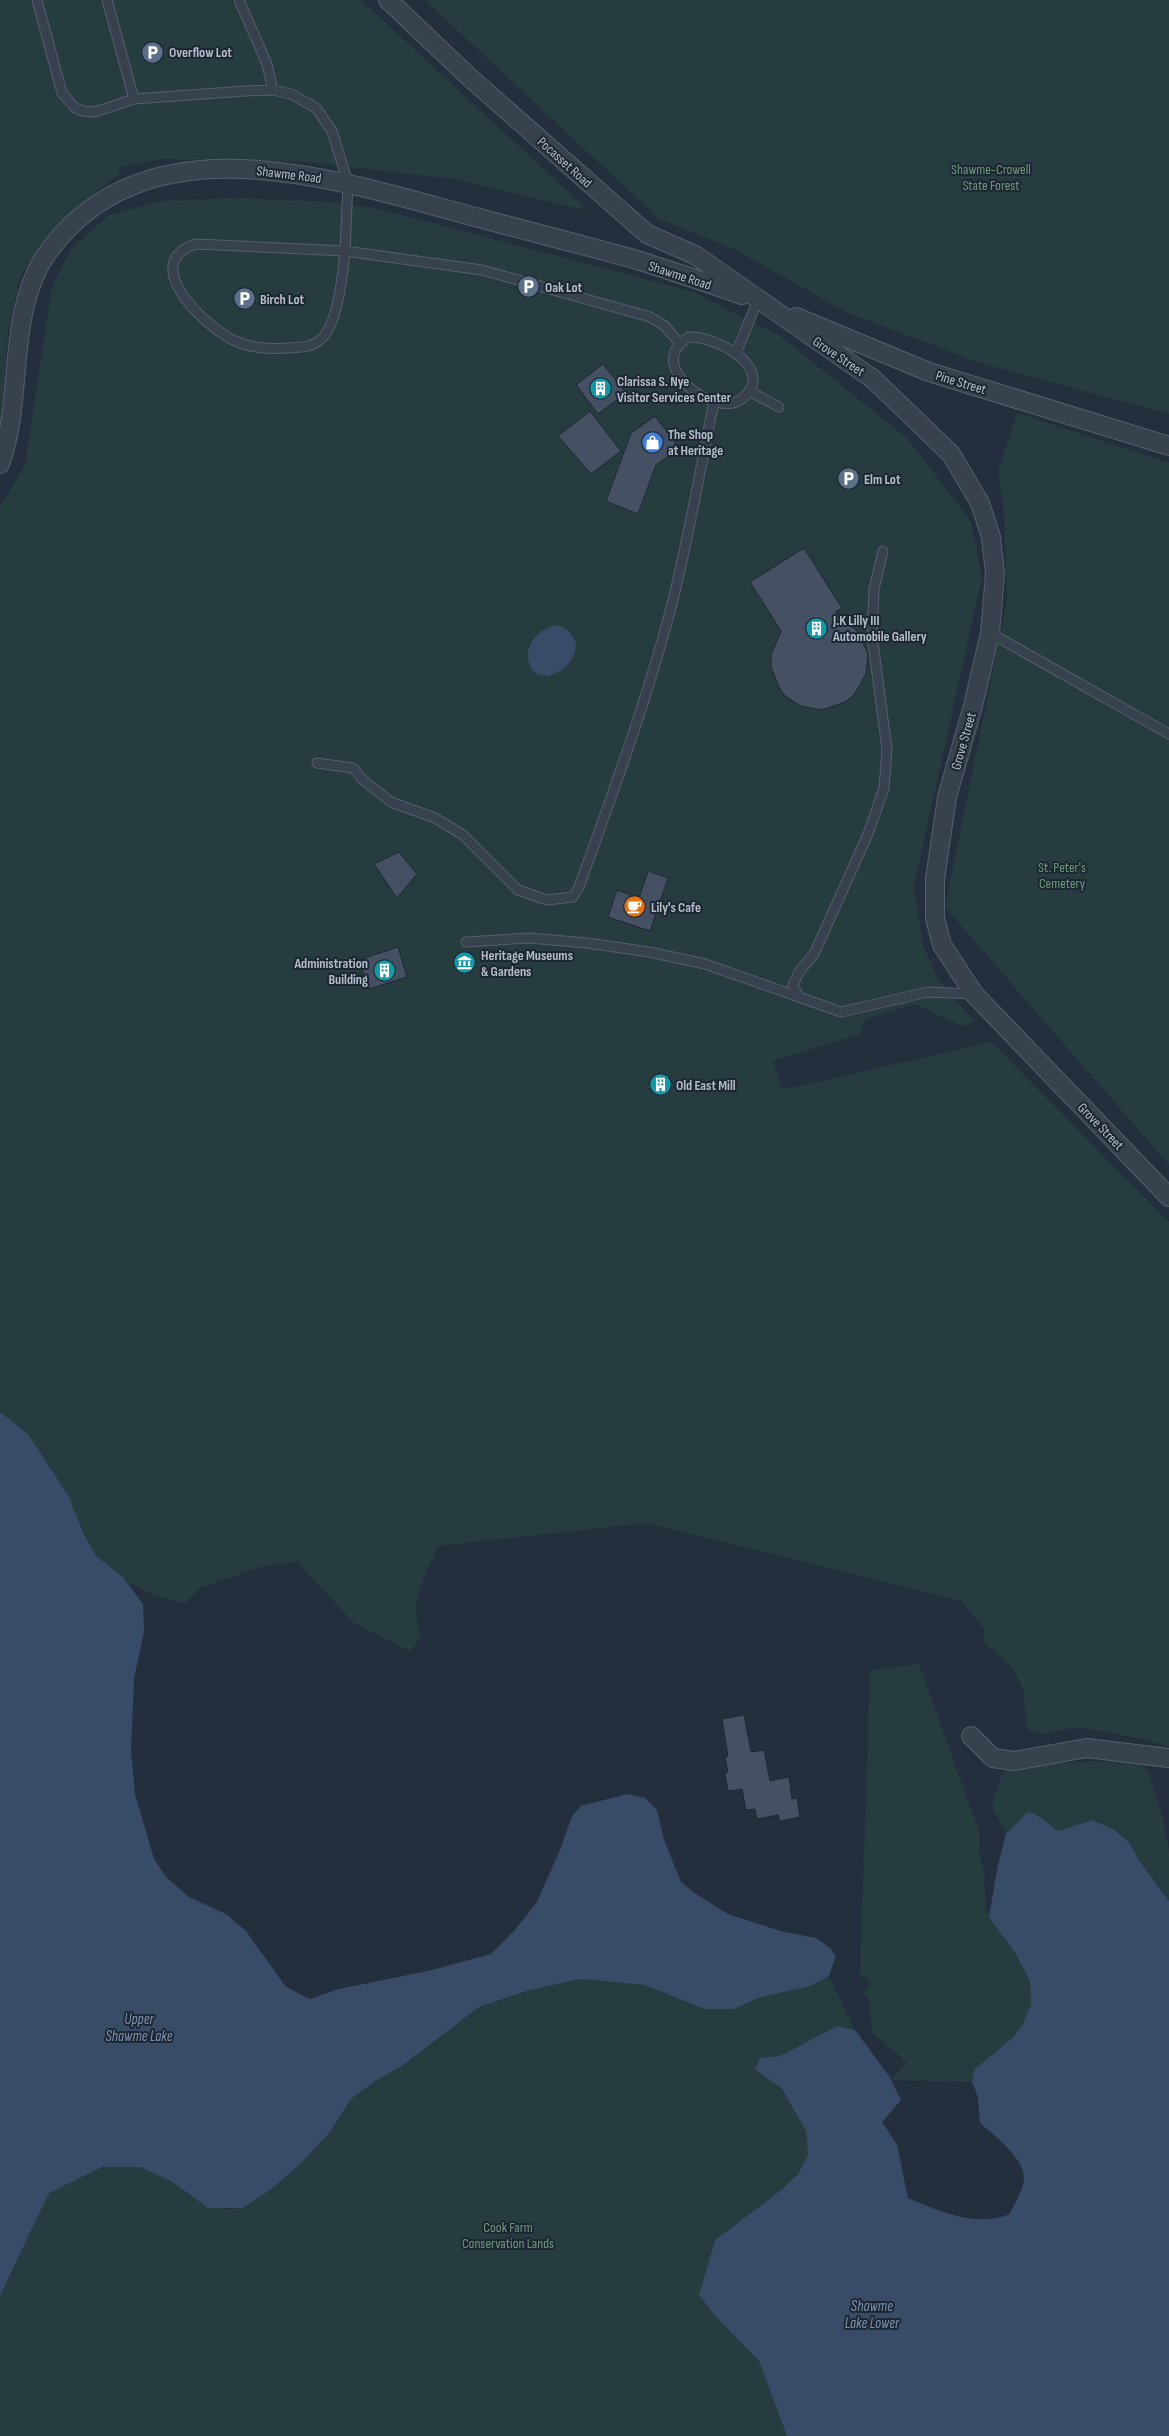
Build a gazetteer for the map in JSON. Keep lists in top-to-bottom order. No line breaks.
{"streets":{"street":["Pocasset Road","Shawme Road","Grove Street","Pine Street"]},"crossings":[["Pocasset Road","Shawme Road"],["Pocasset Road","Grove Street"],["Pocasset Road","Pine Street"],["Shawme Road","Grove Street"],["Shawme Road","Pine Street"],["Grove Street","Pine Street"]],"water":["Upper Shawme Lake","Shawme Lake Lower"],"parks":["Shawme-Crowell State Forest","St. Peter's Cemetery","Cook Farm Conservation Lands"],"places":{"parking":["Overflow Lot","Oak Lot","Birch Lot","Elm Lot"],"building":["Clarissa S. Nye Visitor Services Center","J.K Lilly III Automobile Gallery","Administration Building","Old East Mill"],"shop":["The Shop at Heritage"],"cafe":["Lily's Cafe"],"museum":["Heritage Museums & Gardens"]}}
